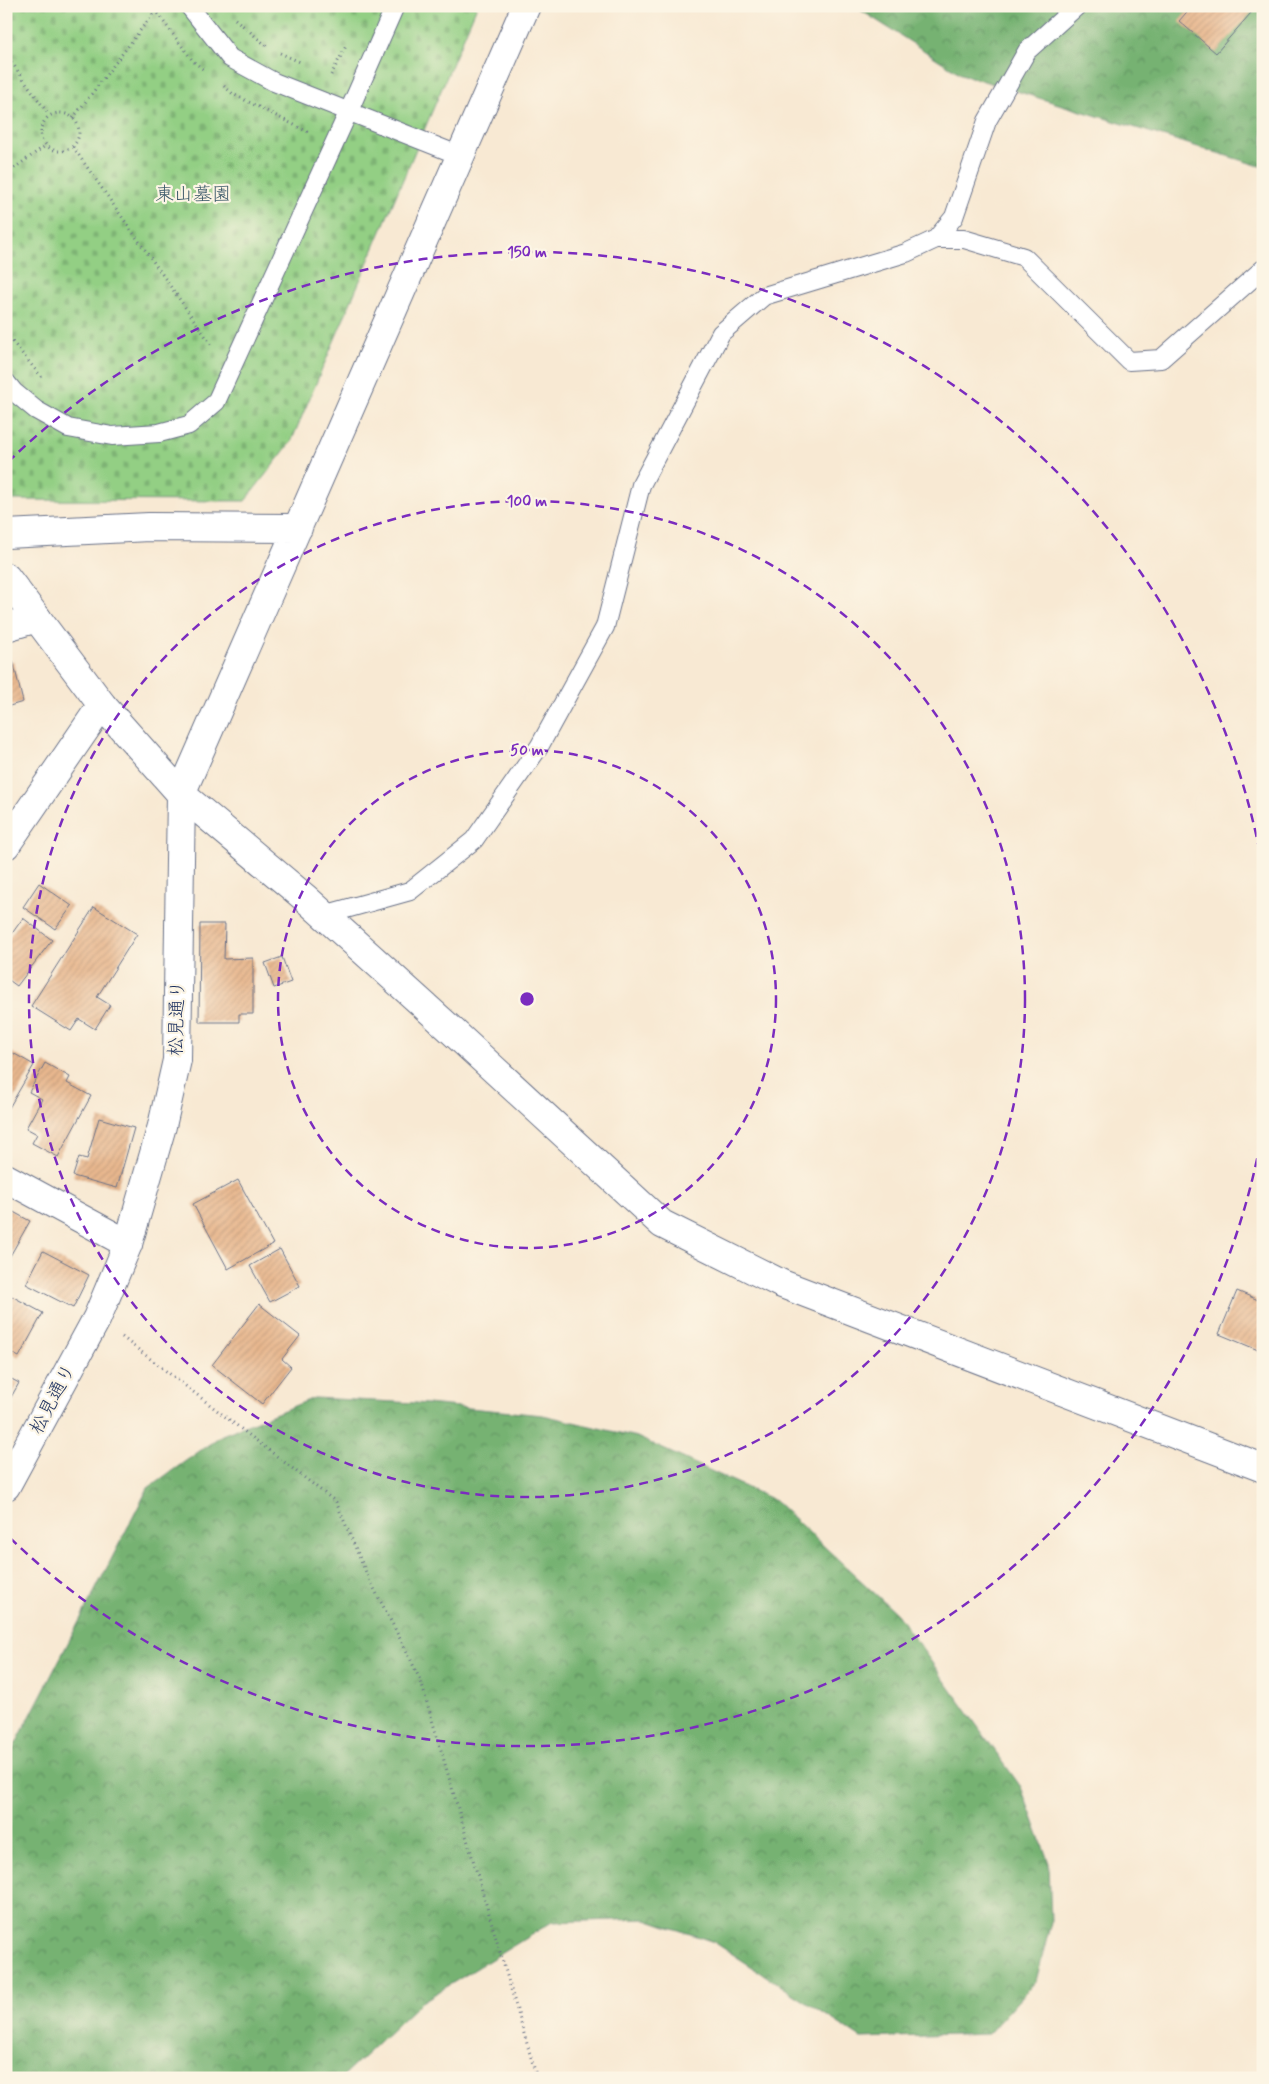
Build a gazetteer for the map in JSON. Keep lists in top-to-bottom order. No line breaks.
{"streets":{"street":["松見通り"]},"parks":["東山墓園"],"rings":["150 m","100 m","50 m"]}
